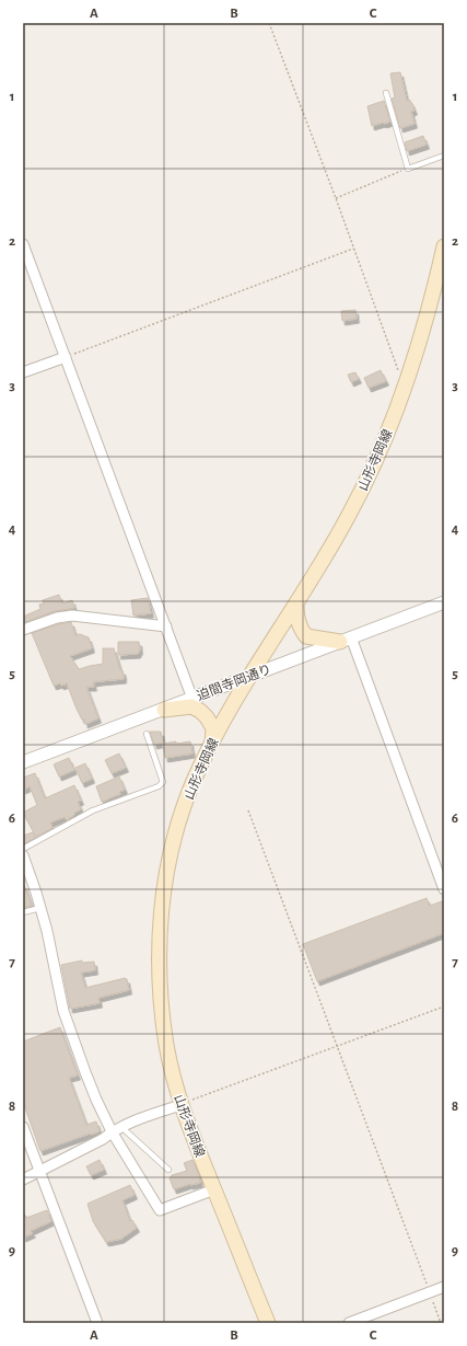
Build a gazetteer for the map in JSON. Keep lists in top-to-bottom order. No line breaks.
{"streets":{"main road":["山形寺岡線"],"street":["迫間寺岡通り"]},"crossings":[["山形寺岡線","迫間寺岡通り"]],"grid":{"columns":["A","B","C"],"rows":["1","2","3","4","5","6","7","8","9"]}}
